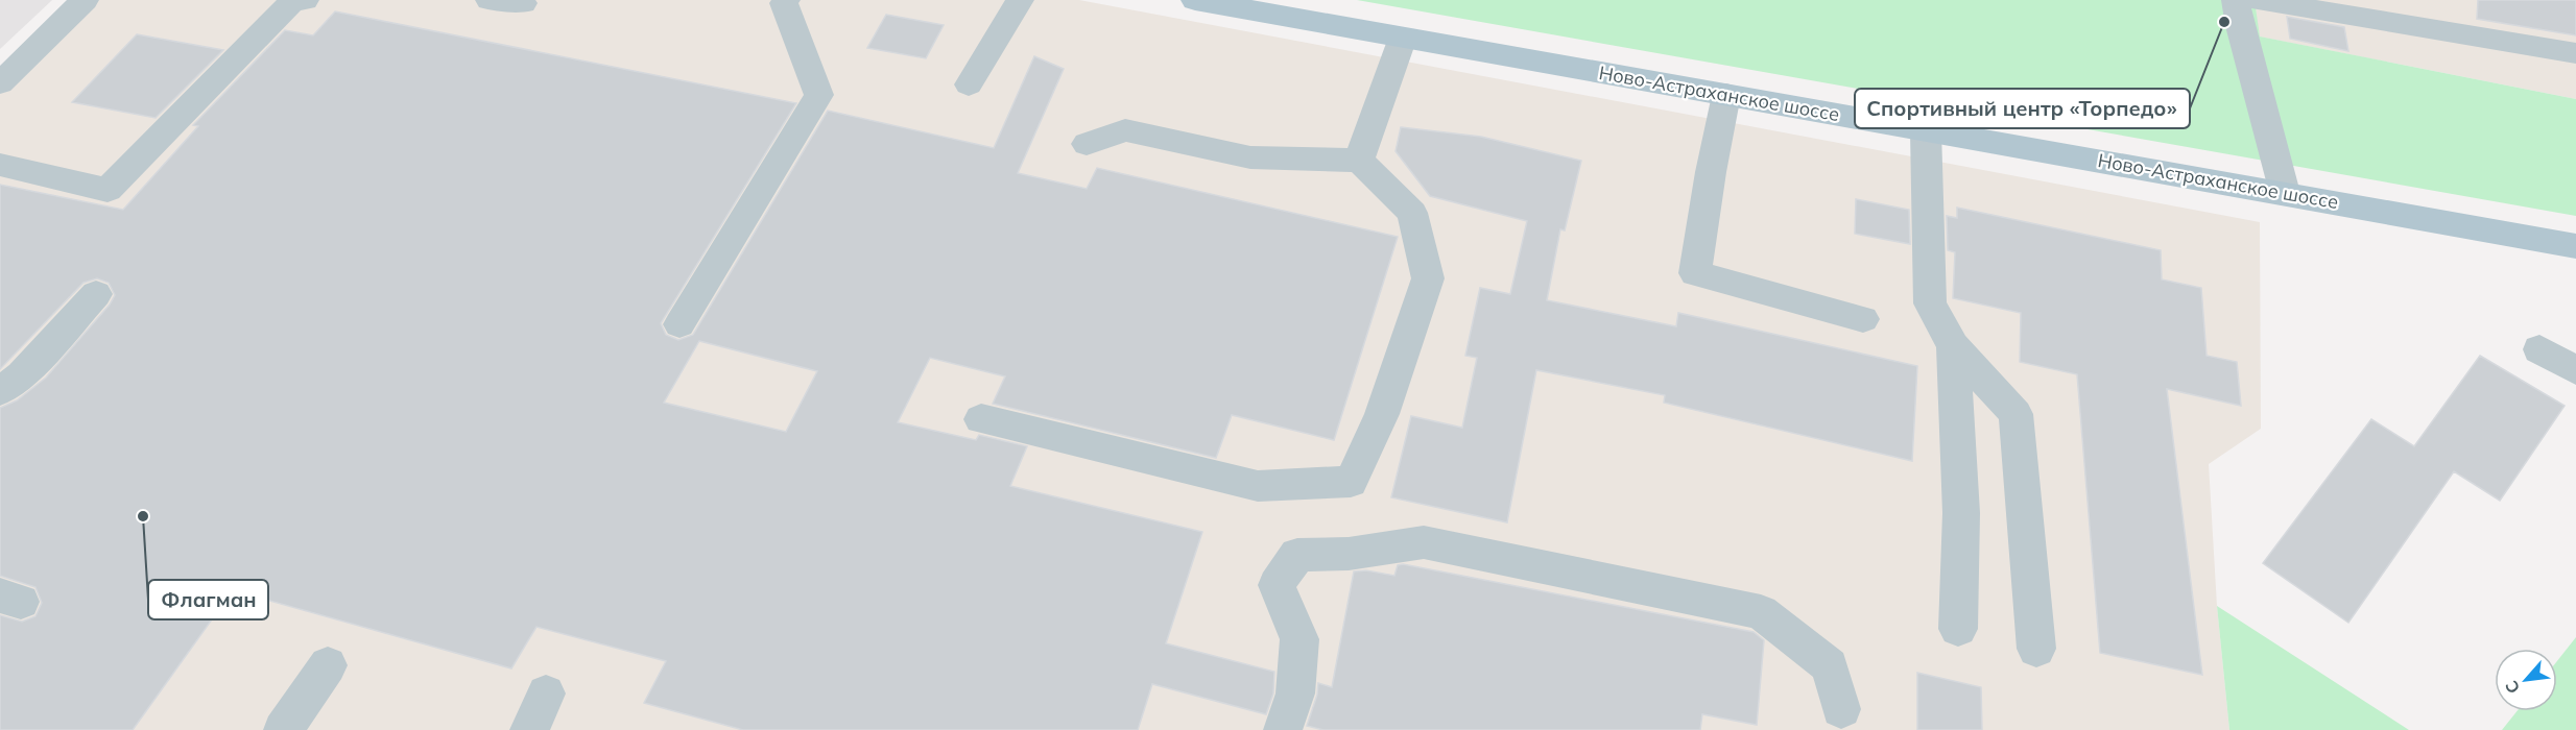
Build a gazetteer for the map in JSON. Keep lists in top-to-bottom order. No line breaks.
{"streets":{"main road":["Ново-Астраханское шоссе"]},"places":["Спортивный центр «Торпедо»","Флагман"],"north":"bottom left"}
